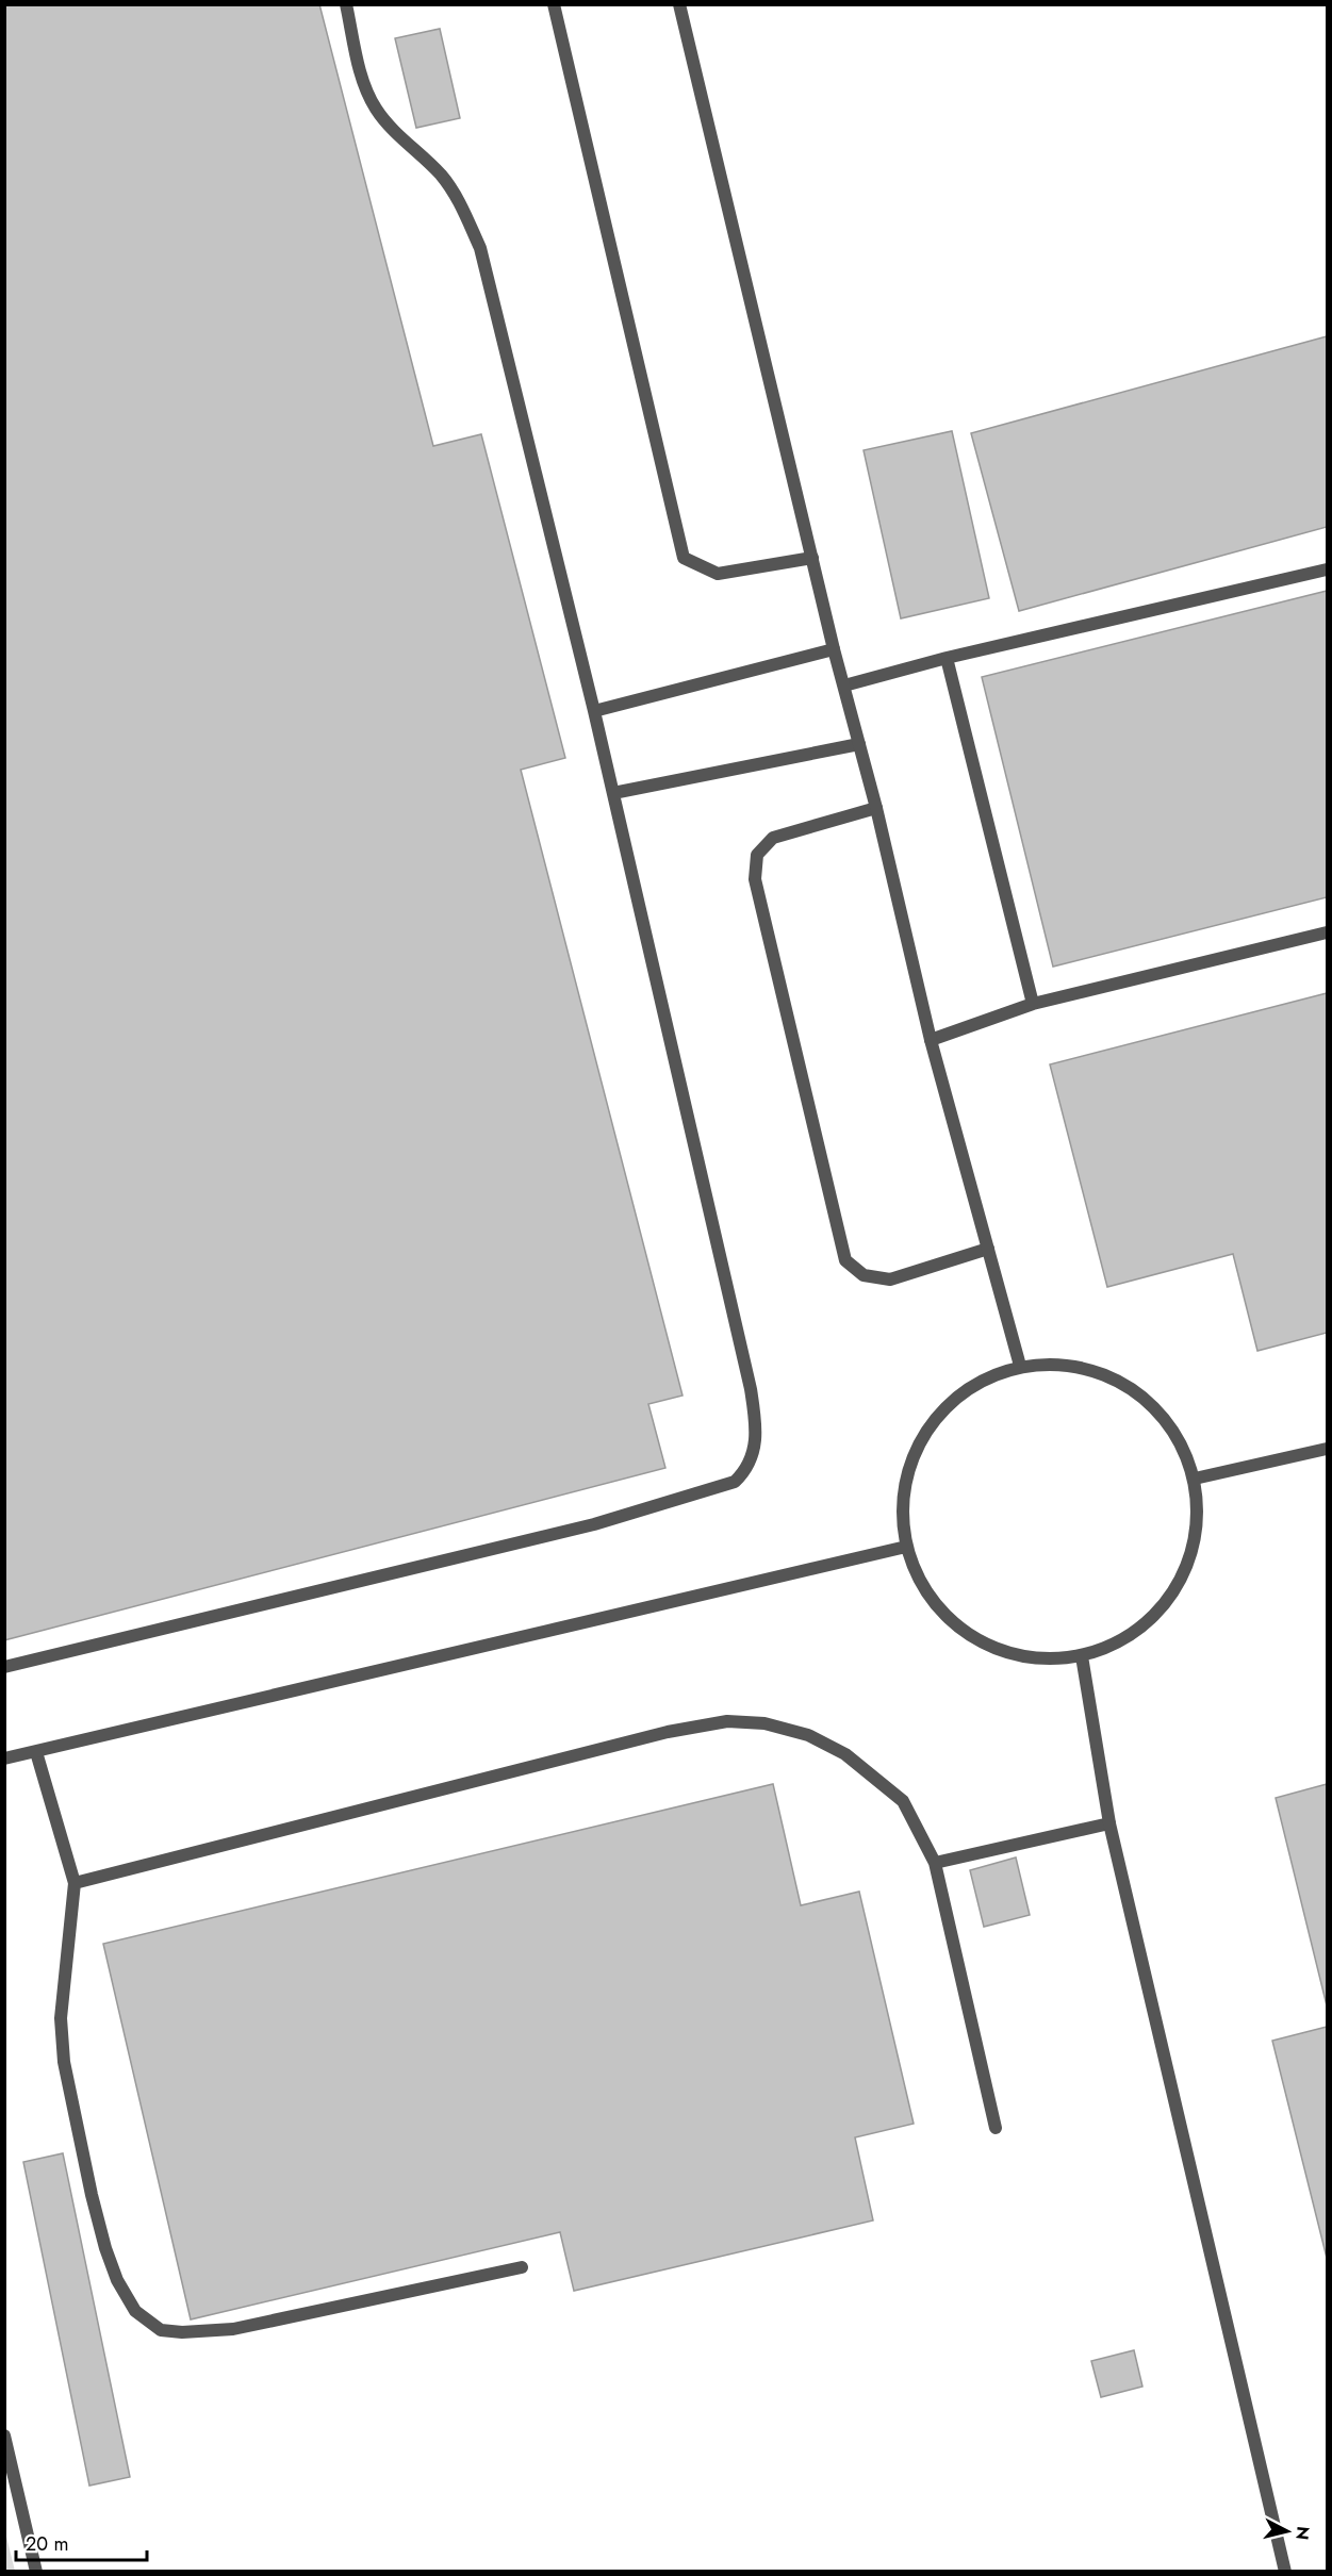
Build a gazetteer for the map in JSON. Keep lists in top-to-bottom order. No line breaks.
{"scale_bar":"20 m","north":"right"}
